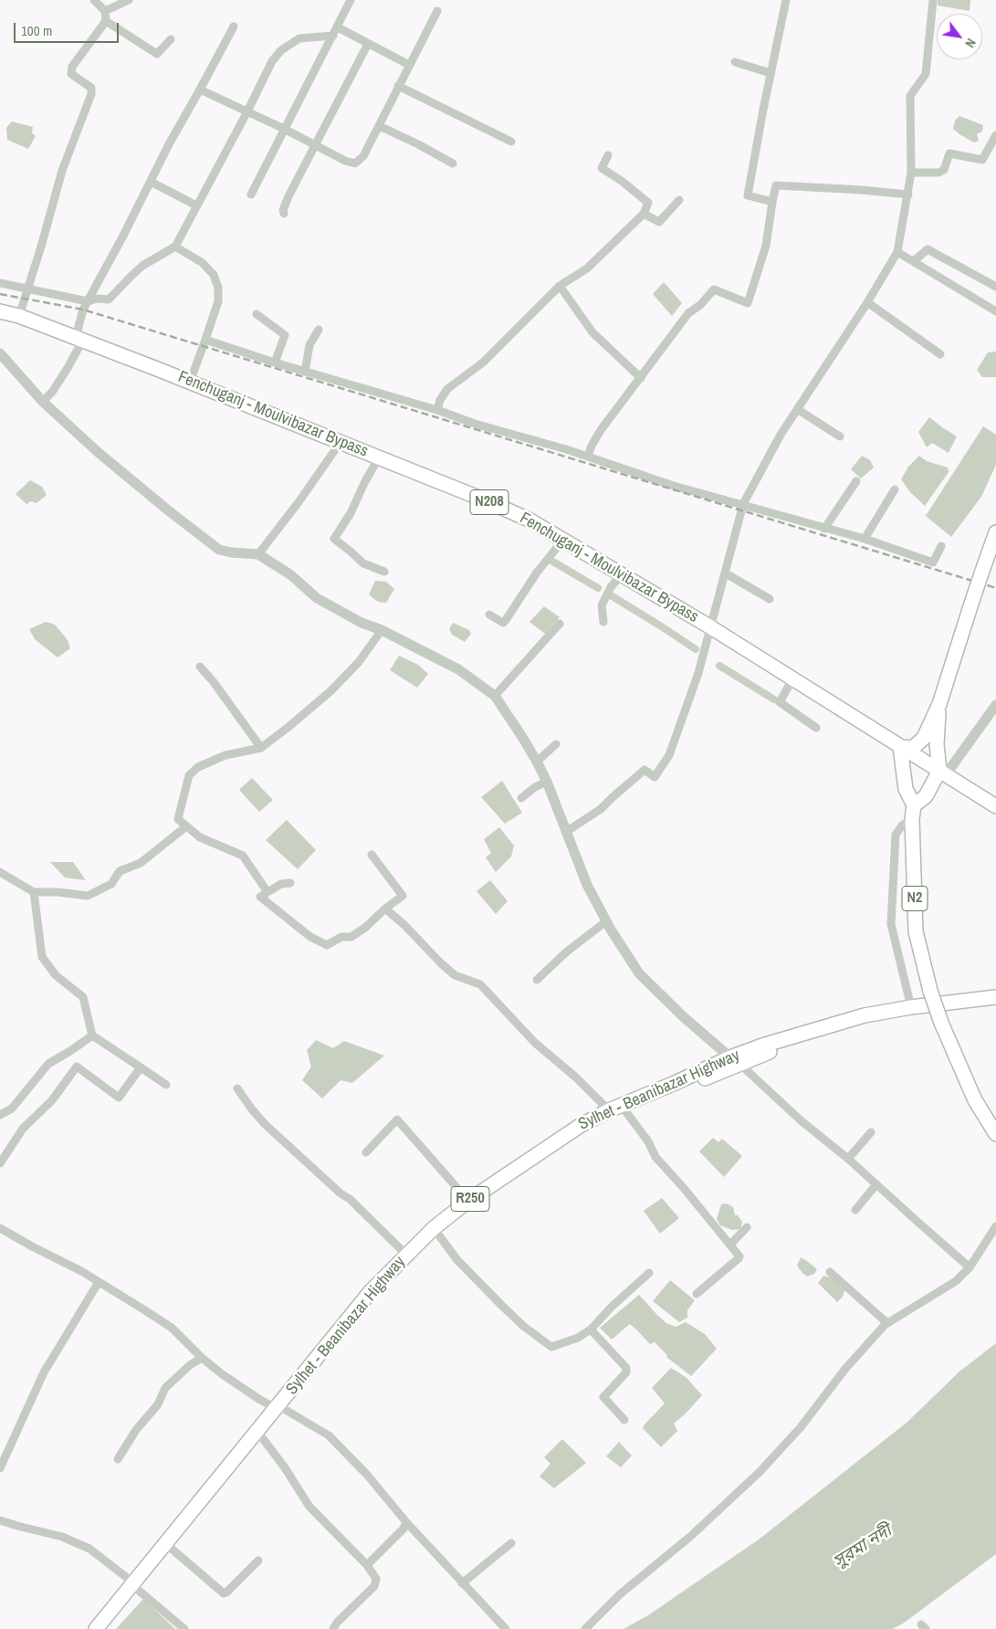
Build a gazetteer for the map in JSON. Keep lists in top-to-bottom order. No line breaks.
{"streets":{"main road":["Fenchuganj - Moulvibazar Bypass","N208","N2","Sylhet - Beanibazar Highway","R250"]},"water":["সুরমা নদী"],"scale_bar":"100 m","north":"bottom right"}
